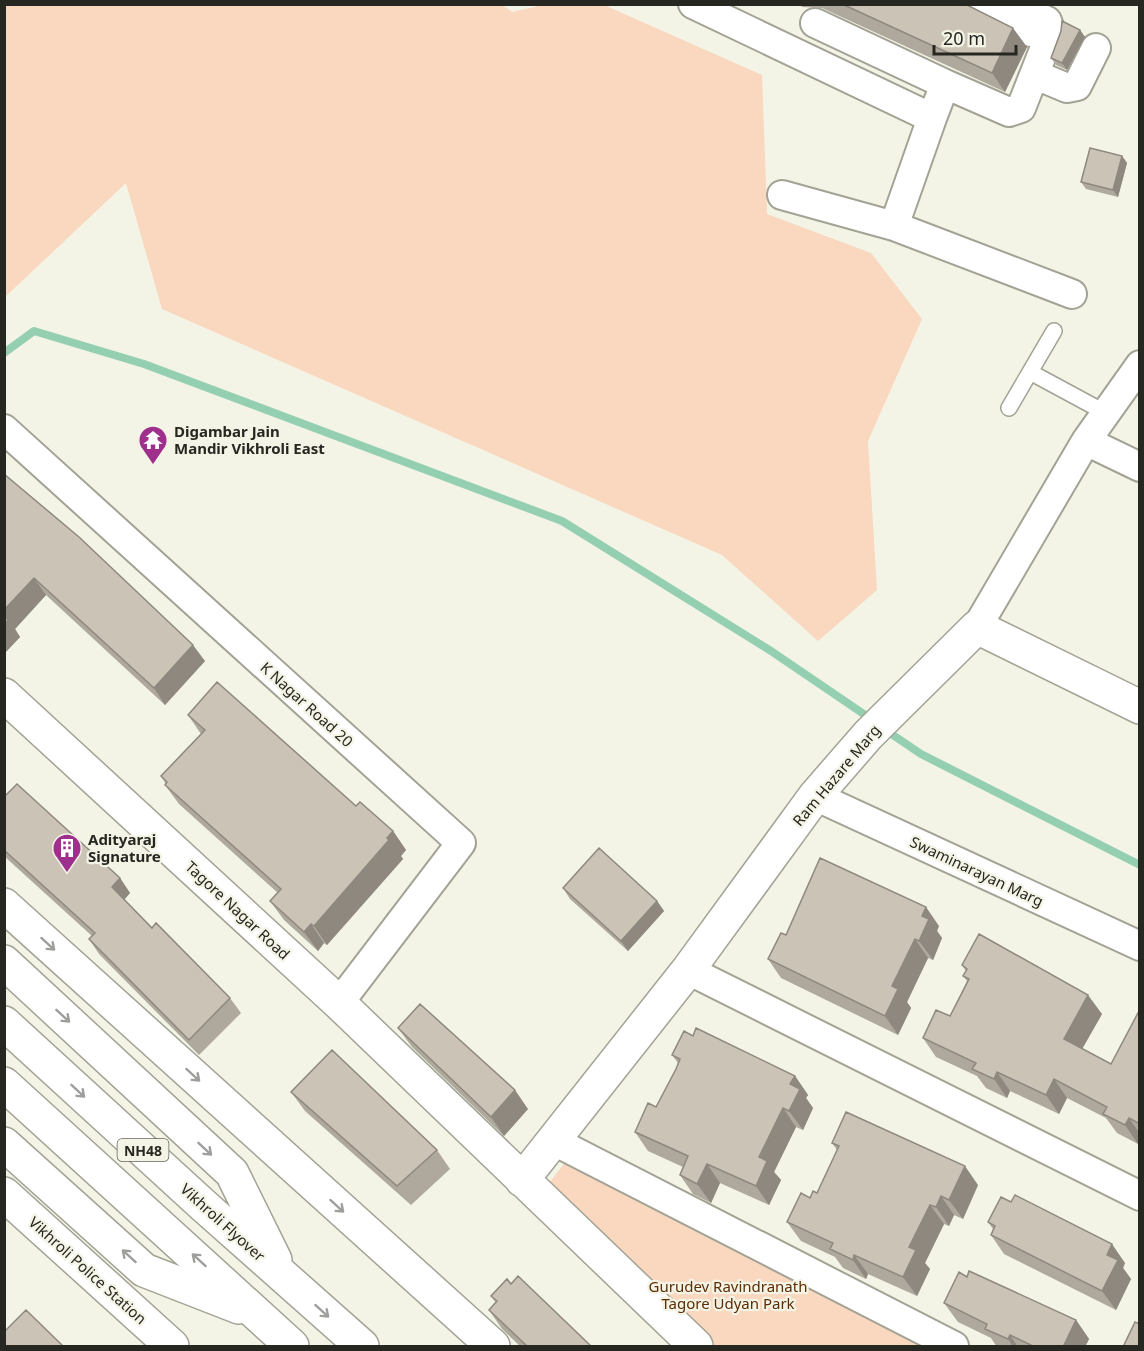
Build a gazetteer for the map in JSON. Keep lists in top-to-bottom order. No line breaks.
{"streets":{"main road":["Ram Hazare Marg","Tagore Nagar Road","NH48","Vikhroli Flyover","Vikhroli Police Station"],"street":["K Nagar Road 20","Swaminarayan Marg"]},"crossings":[["K Nagar Road 20","Tagore Nagar Road"],["Ram Hazare Marg","Swaminarayan Marg"],["Ram Hazare Marg","Tagore Nagar Road"]],"parks":["Gurudev Ravindranath Tagore Udyan Park"],"places":{"temple":["Digambar Jain Mandir Vikhroli East"],"building":["Adityaraj Signature"]},"scale_bar":"20 m"}
